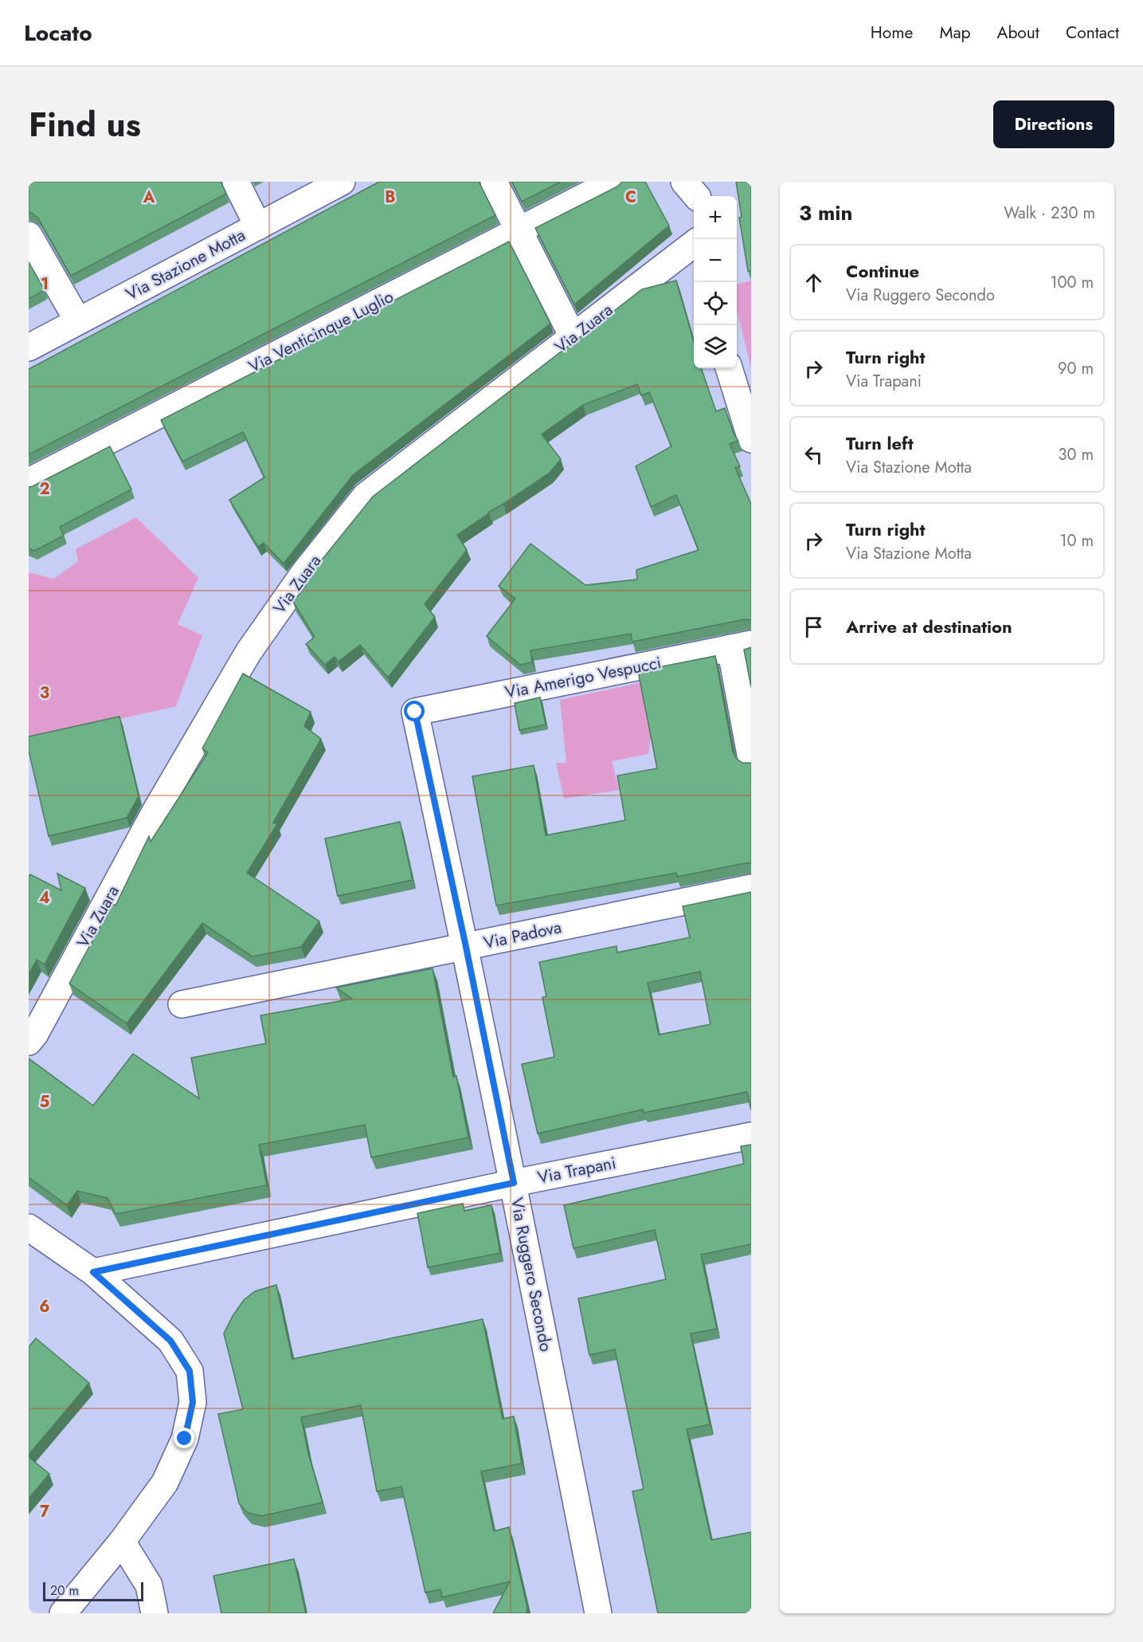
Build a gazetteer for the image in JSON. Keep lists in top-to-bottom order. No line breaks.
{"streets":{"street":["Via Stazione Motta","Via Zuara","Via Venticinque Luglio","Via Amerigo Vespucci","Via Padova","Via Trapani","Via Ruggero Secondo"]},"crossings":[["Via Amerigo Vespucci","Via Ruggero Secondo"],["Via Padova","Via Ruggero Secondo"],["Via Trapani","Via Ruggero Secondo"]],"scale_bar":"20 m","page":{"header":"Locato","nav":["Home","Map","About","Contact"],"title":"Find us","buttons":"Directions","heading":["3 min","Walk · 230 m"],"map_buttons":["+","−"],"list":[["Continue","Via Ruggero Secondo","100 m"],["Turn right","Via Trapani","90 m"],["Turn left","Via Stazione Motta","30 m"],["Turn right","Via Stazione Motta","10 m"],"Arrive at destination"],"scale":"20 m"},"grid":{"columns":["A","B","C"],"rows":["1","2","3","4","5","6","7"]}}
